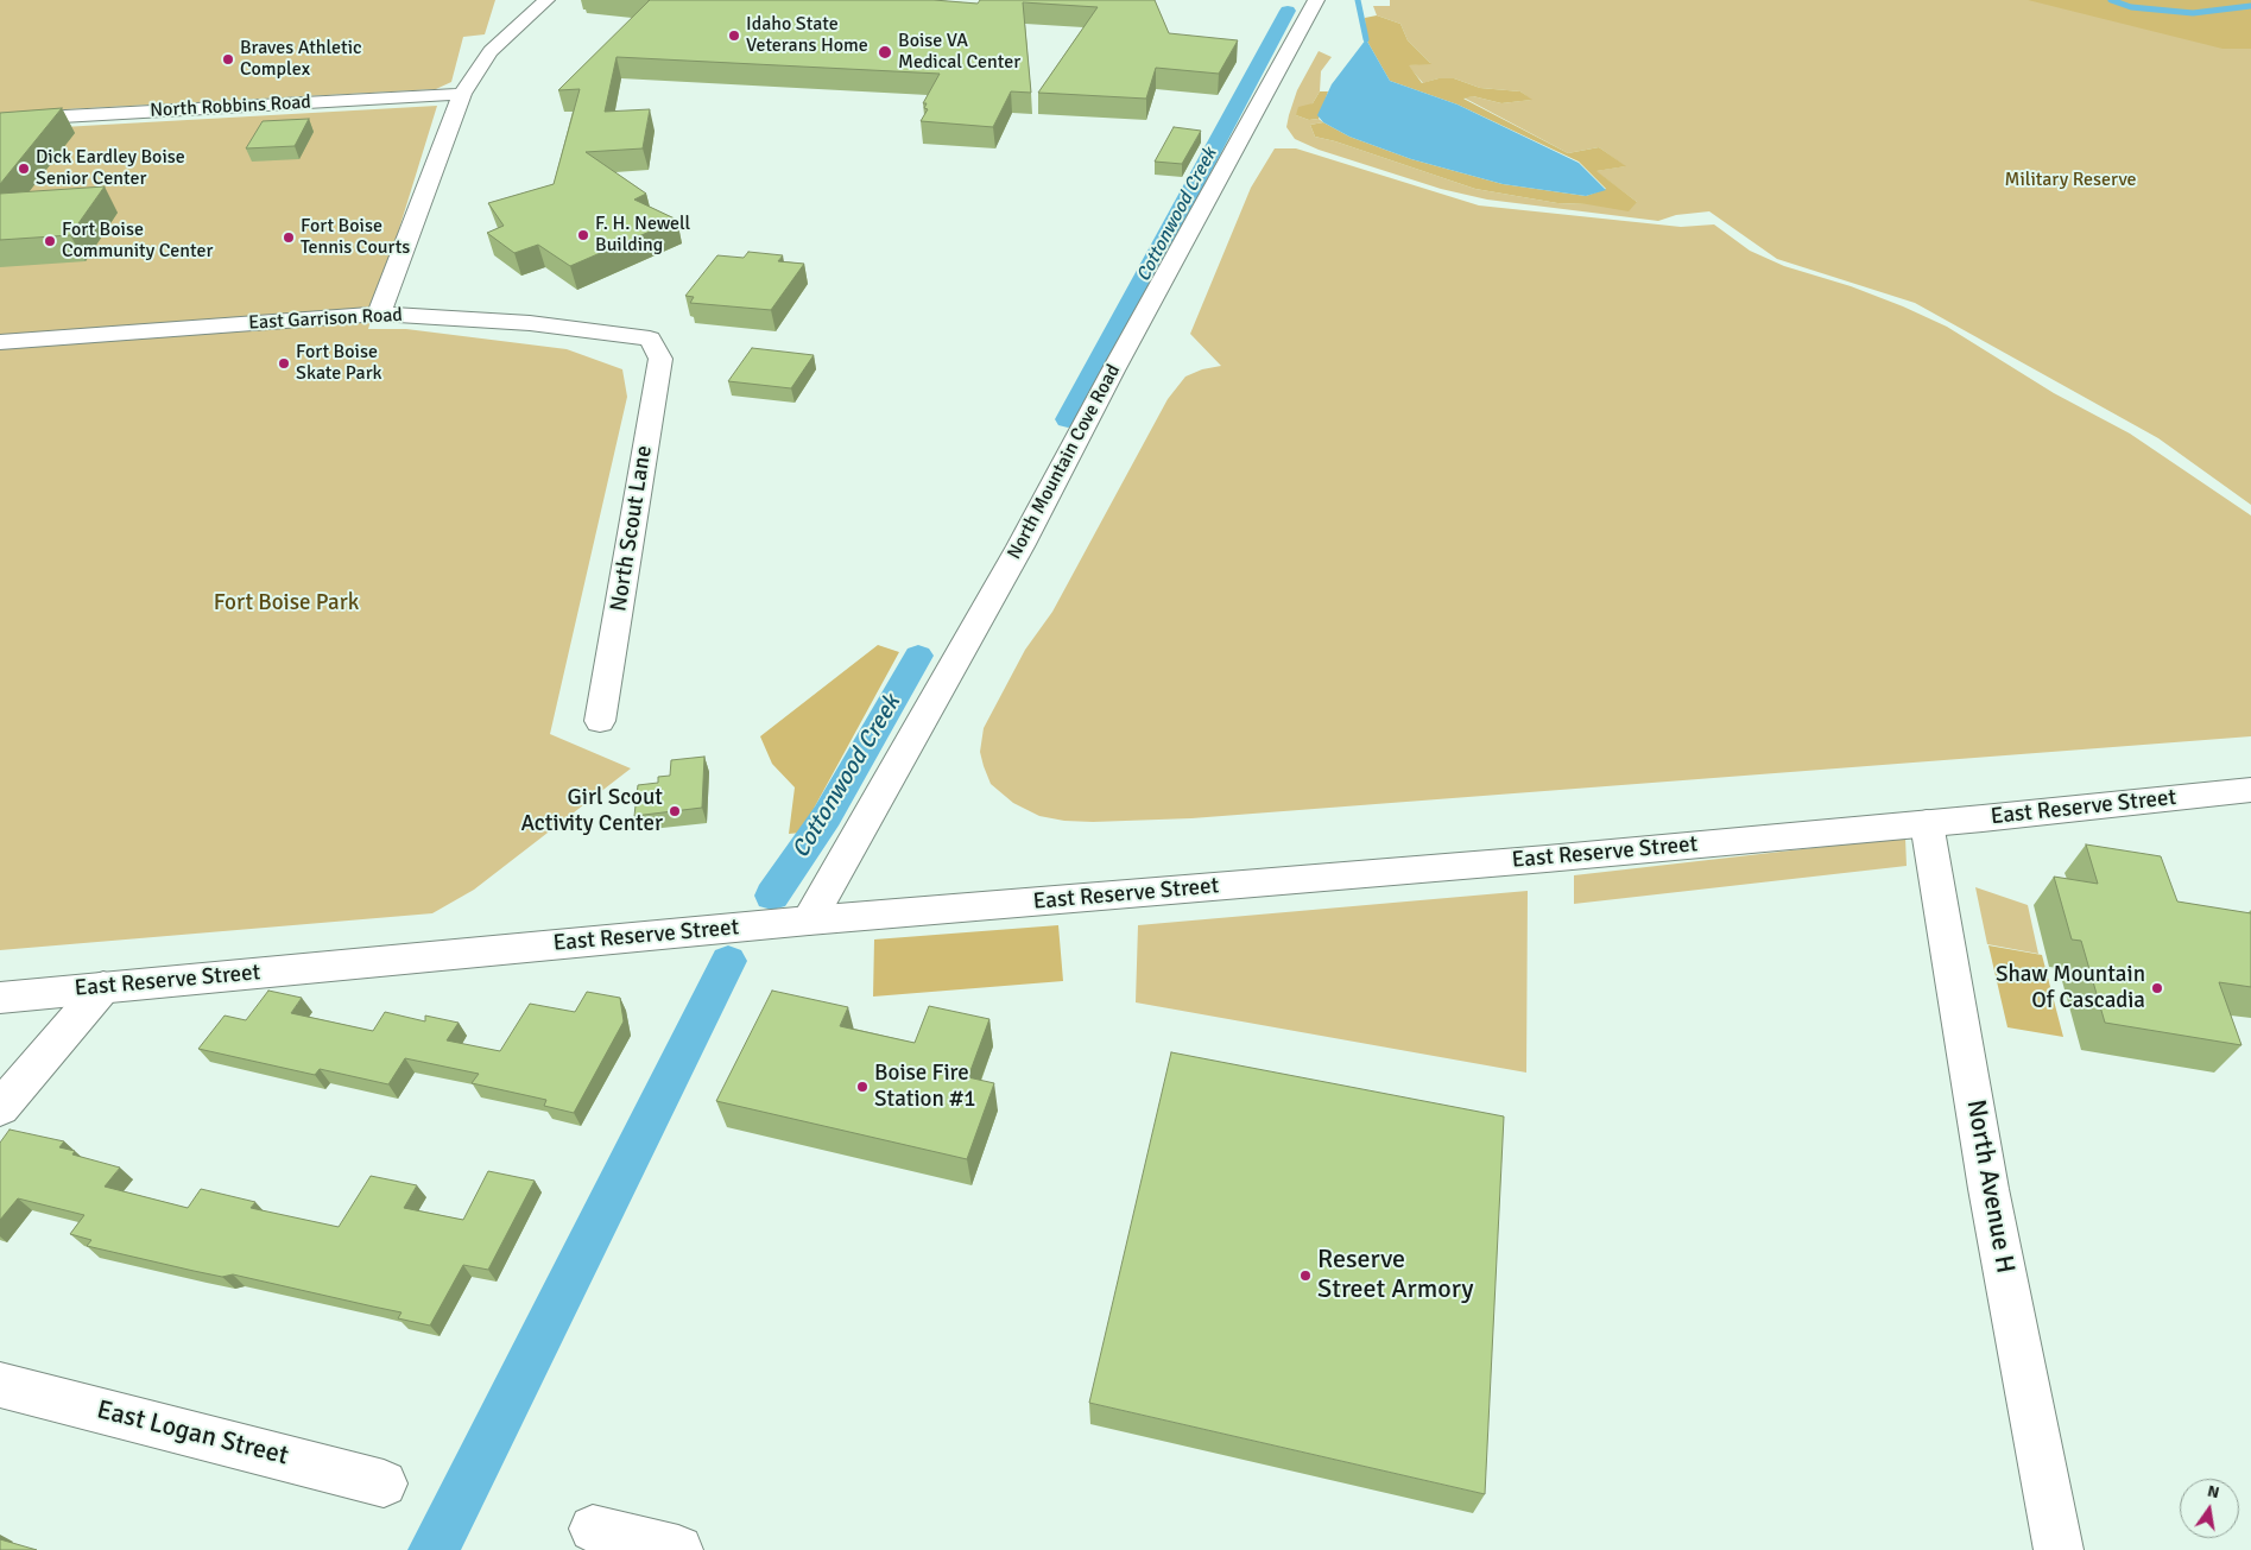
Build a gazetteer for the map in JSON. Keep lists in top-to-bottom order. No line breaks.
{"streets":{"street":["North Robbins Road","East Garrison Road","North Mountain Cove Road","North Scout Lane","East Reserve Street","North Avenue H","East Logan Street"]},"crossings":[["East Garrison Road","North Scout Lane"],["North Mountain Cove Road","East Reserve Street"],["East Reserve Street","North Avenue H"]],"water":["Cottonwood Creek"],"parks":["Military Reserve","Fort Boise Park"],"places":["Idaho State Veterans Home","Boise VA Medical Center","Braves Athletic Complex","Dick Eardley Boise Senior Center","F. H. Newell Building","Fort Boise Tennis Courts","Fort Boise Community Center","Fort Boise Skate Park","Girl Scout Activity Center","Shaw Mountain Of Cascadia","Boise Fire Station #1","Reserve Street Armory"],"north":"top"}
